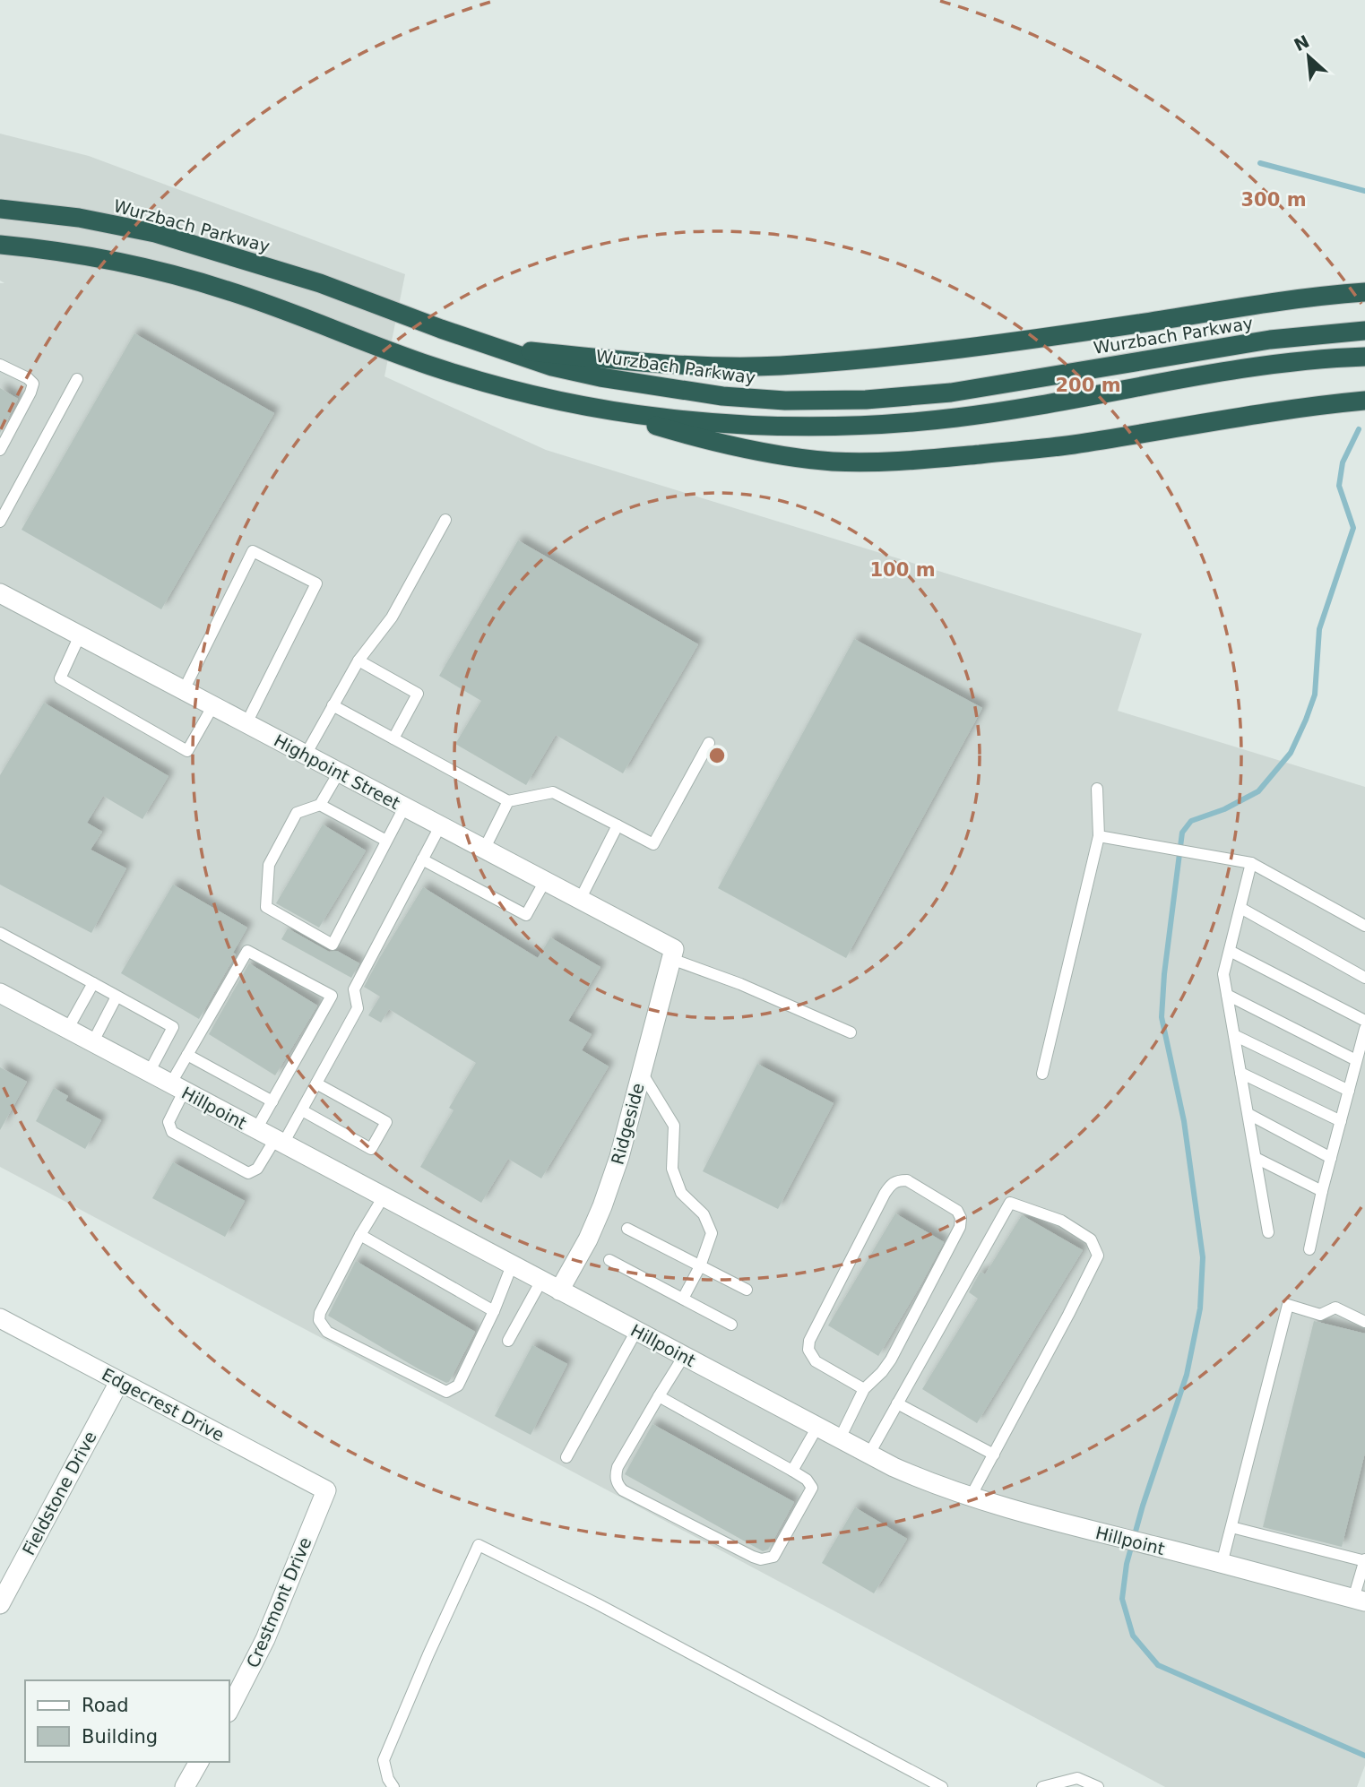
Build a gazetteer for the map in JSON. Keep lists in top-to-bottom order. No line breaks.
{"streets":{"highway":["Wurzbach Parkway"],"street":["Highpoint Street","Hillpoint","Ridgeside","Edgecrest Drive","Fieldstone Drive","Crestmont Drive"]},"crossings":[["Highpoint Street","Ridgeside"],["Hillpoint","Ridgeside"],["Edgecrest Drive","Fieldstone Drive"],["Edgecrest Drive","Crestmont Drive"]],"legend":["Road","Building"],"north":"top left","rings":["300 m","200 m","100 m"]}
